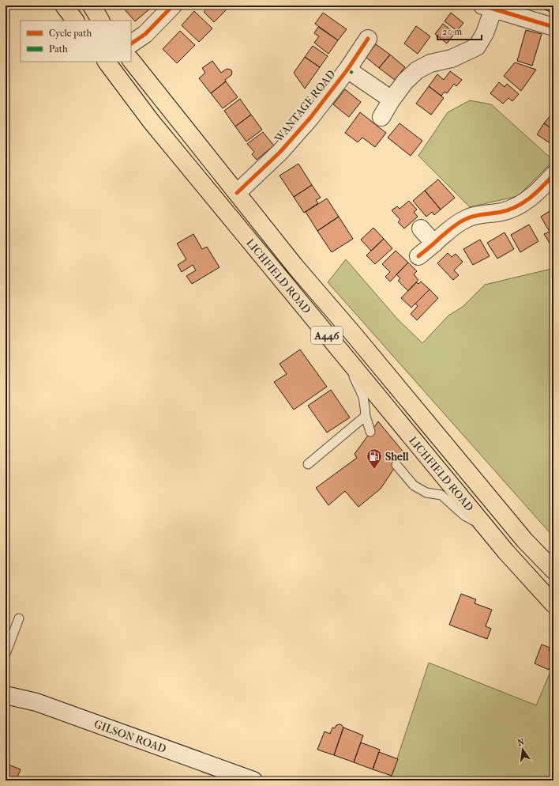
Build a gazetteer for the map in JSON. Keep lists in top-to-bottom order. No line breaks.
{"streets":{"highway":["LICHFIELD ROAD","A446"],"street":["WANTAGE ROAD","GILSON ROAD"]},"crossings":[["WANTAGE ROAD","LICHFIELD ROAD"]],"places":{"fuel station":["Shell"]},"legend":["Cycle path","Path"],"scale_bar":"20 m","north":"top"}
